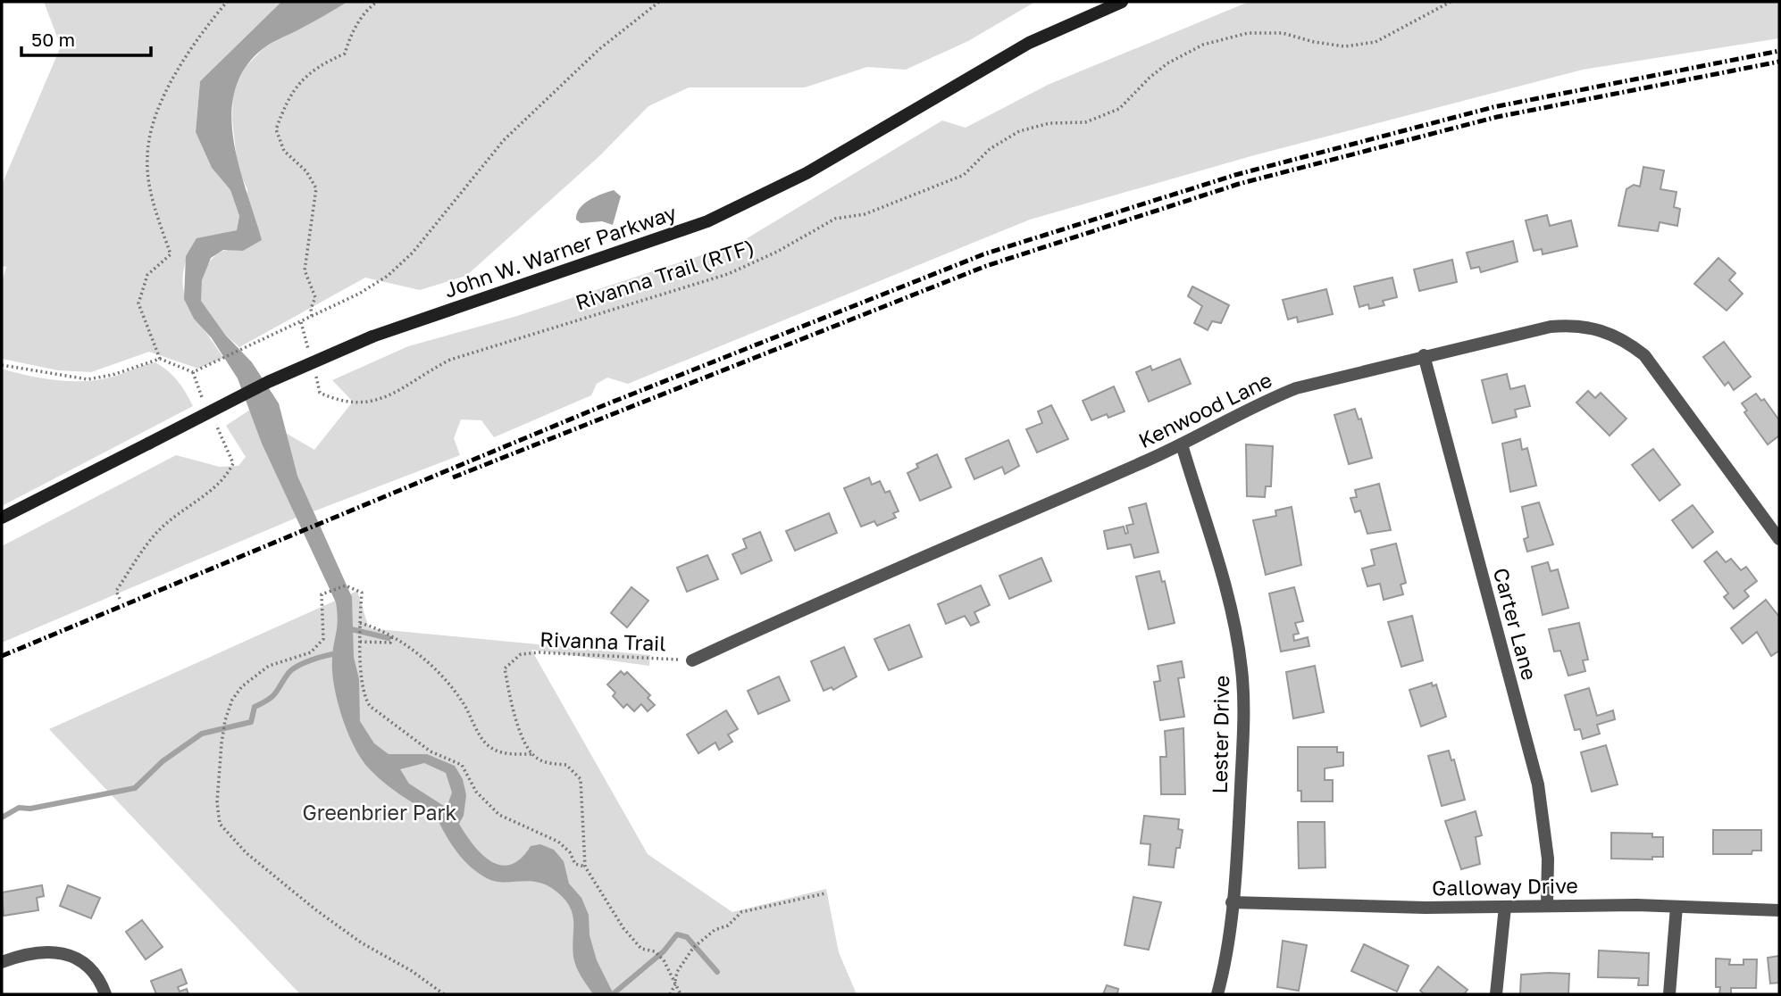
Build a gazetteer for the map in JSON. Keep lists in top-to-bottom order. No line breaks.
{"streets":{"main road":["John W. Warner Parkway"],"street":["Kenwood Lane","Carter Lane","Lester Drive","Galloway Drive"],"path":["Rivanna Trail (RTF)","Rivanna Trail"]},"crossings":[["Kenwood Lane","Carter Lane"],["Kenwood Lane","Rivanna Trail"],["Kenwood Lane","Lester Drive"],["Carter Lane","Galloway Drive"],["Lester Drive","Galloway Drive"]],"parks":["Greenbrier Park"],"scale_bar":"50 m"}
